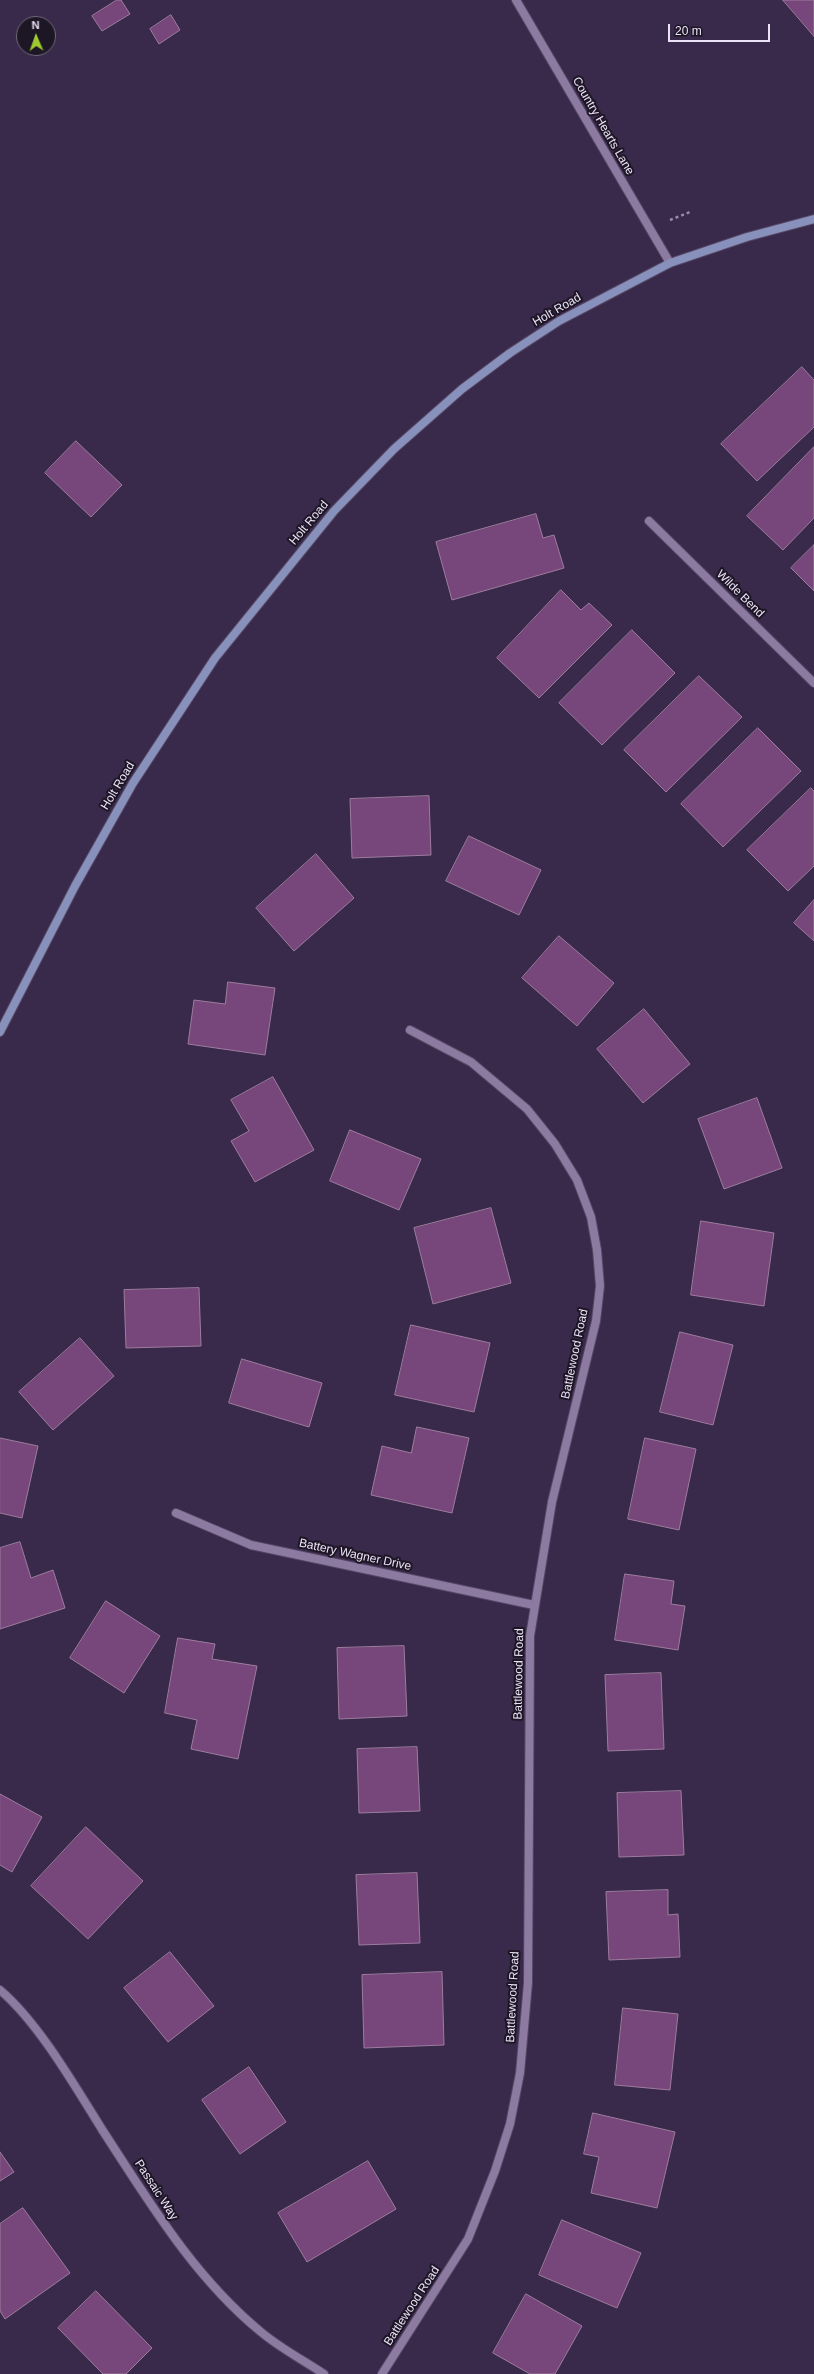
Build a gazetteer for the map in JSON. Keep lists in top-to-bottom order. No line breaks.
{"streets":{"street":["Country Hearts Lane","Holt Road","Wilde Bend","Battlewood Road","Battery Wagner Drive","Passaic Way"]},"crossings":[["Country Hearts Lane","Holt Road"],["Battlewood Road","Battery Wagner Drive"]],"scale_bar":"20 m","north":"top"}
